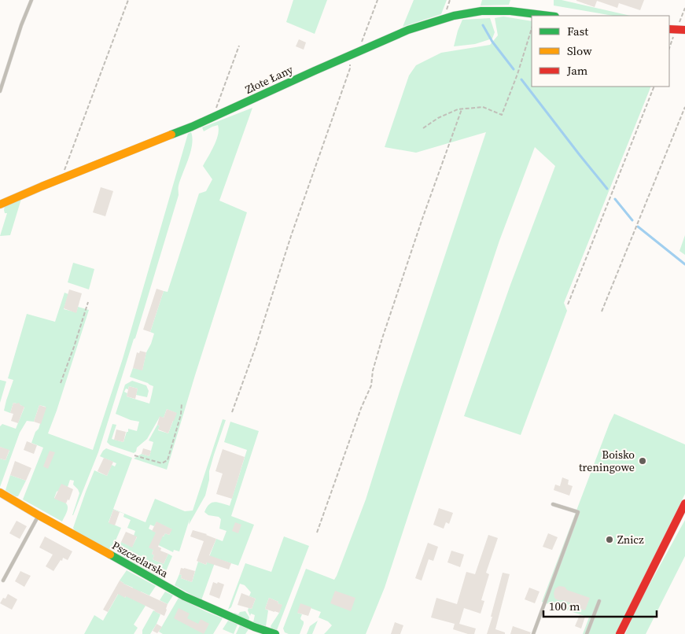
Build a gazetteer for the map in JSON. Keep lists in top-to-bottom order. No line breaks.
{"streets":{"street":["Złote Łany","Pszczelarska"]},"places":["Boisko treningowe","Znicz"],"legend":["Fast","Slow","Jam"],"scale_bar":"100 m"}
